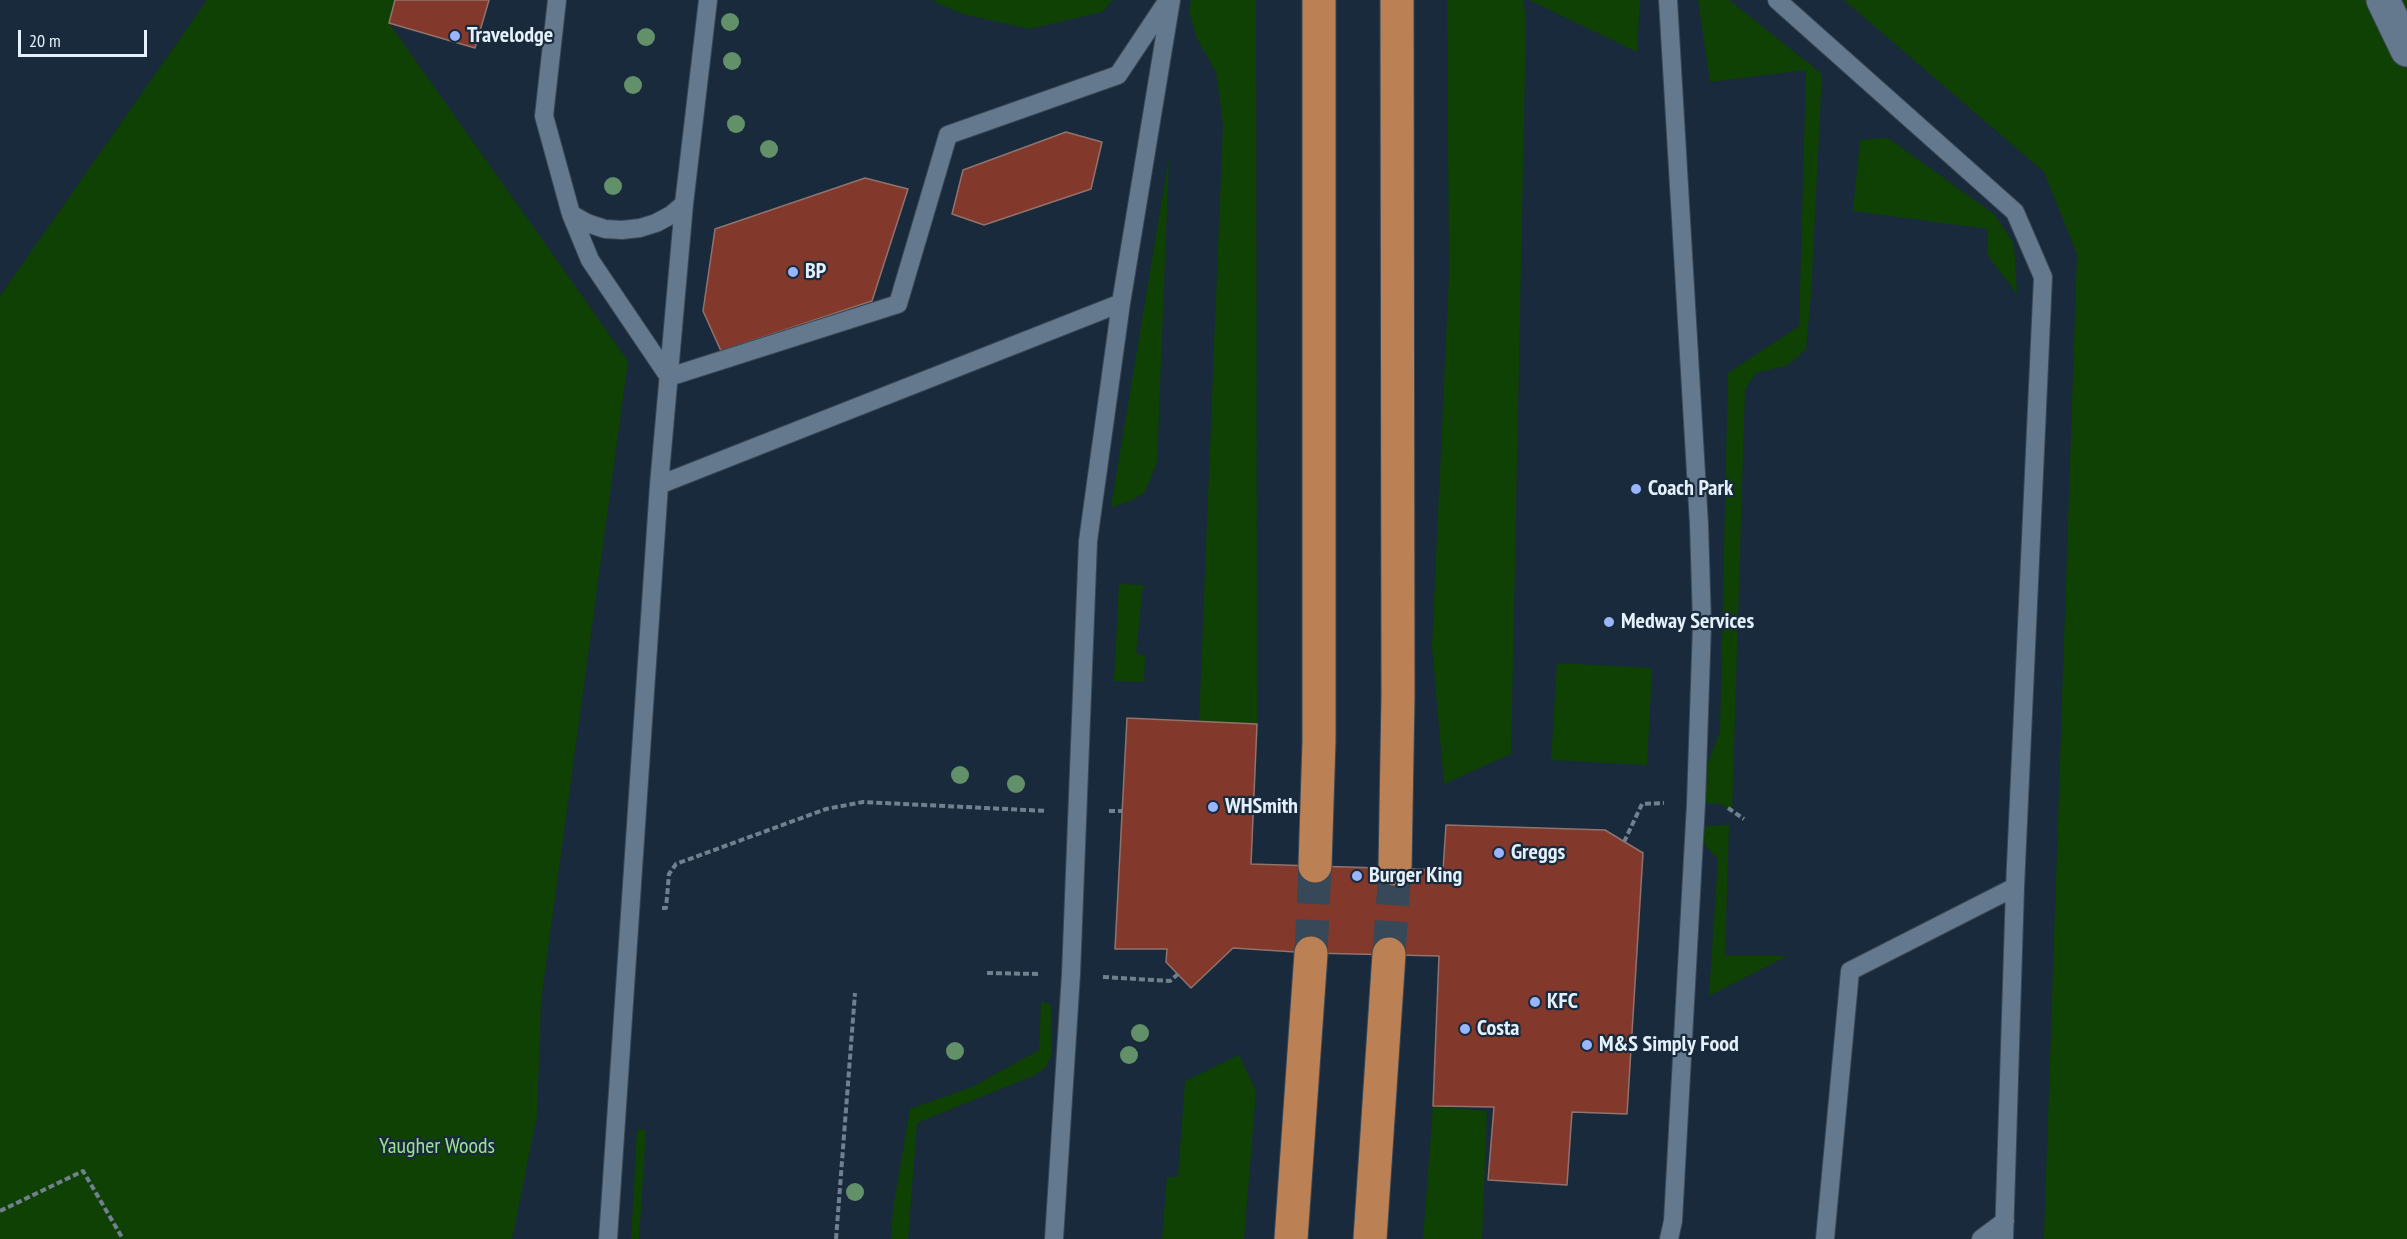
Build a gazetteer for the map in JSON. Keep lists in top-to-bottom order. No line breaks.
{"parks":["Yaugher Woods"],"places":["Travelodge","BP","Coach Park","Medway Services","WHSmith","Greggs","Burger King","KFC","Costa","M&S Simply Food"],"scale_bar":"20 m"}
